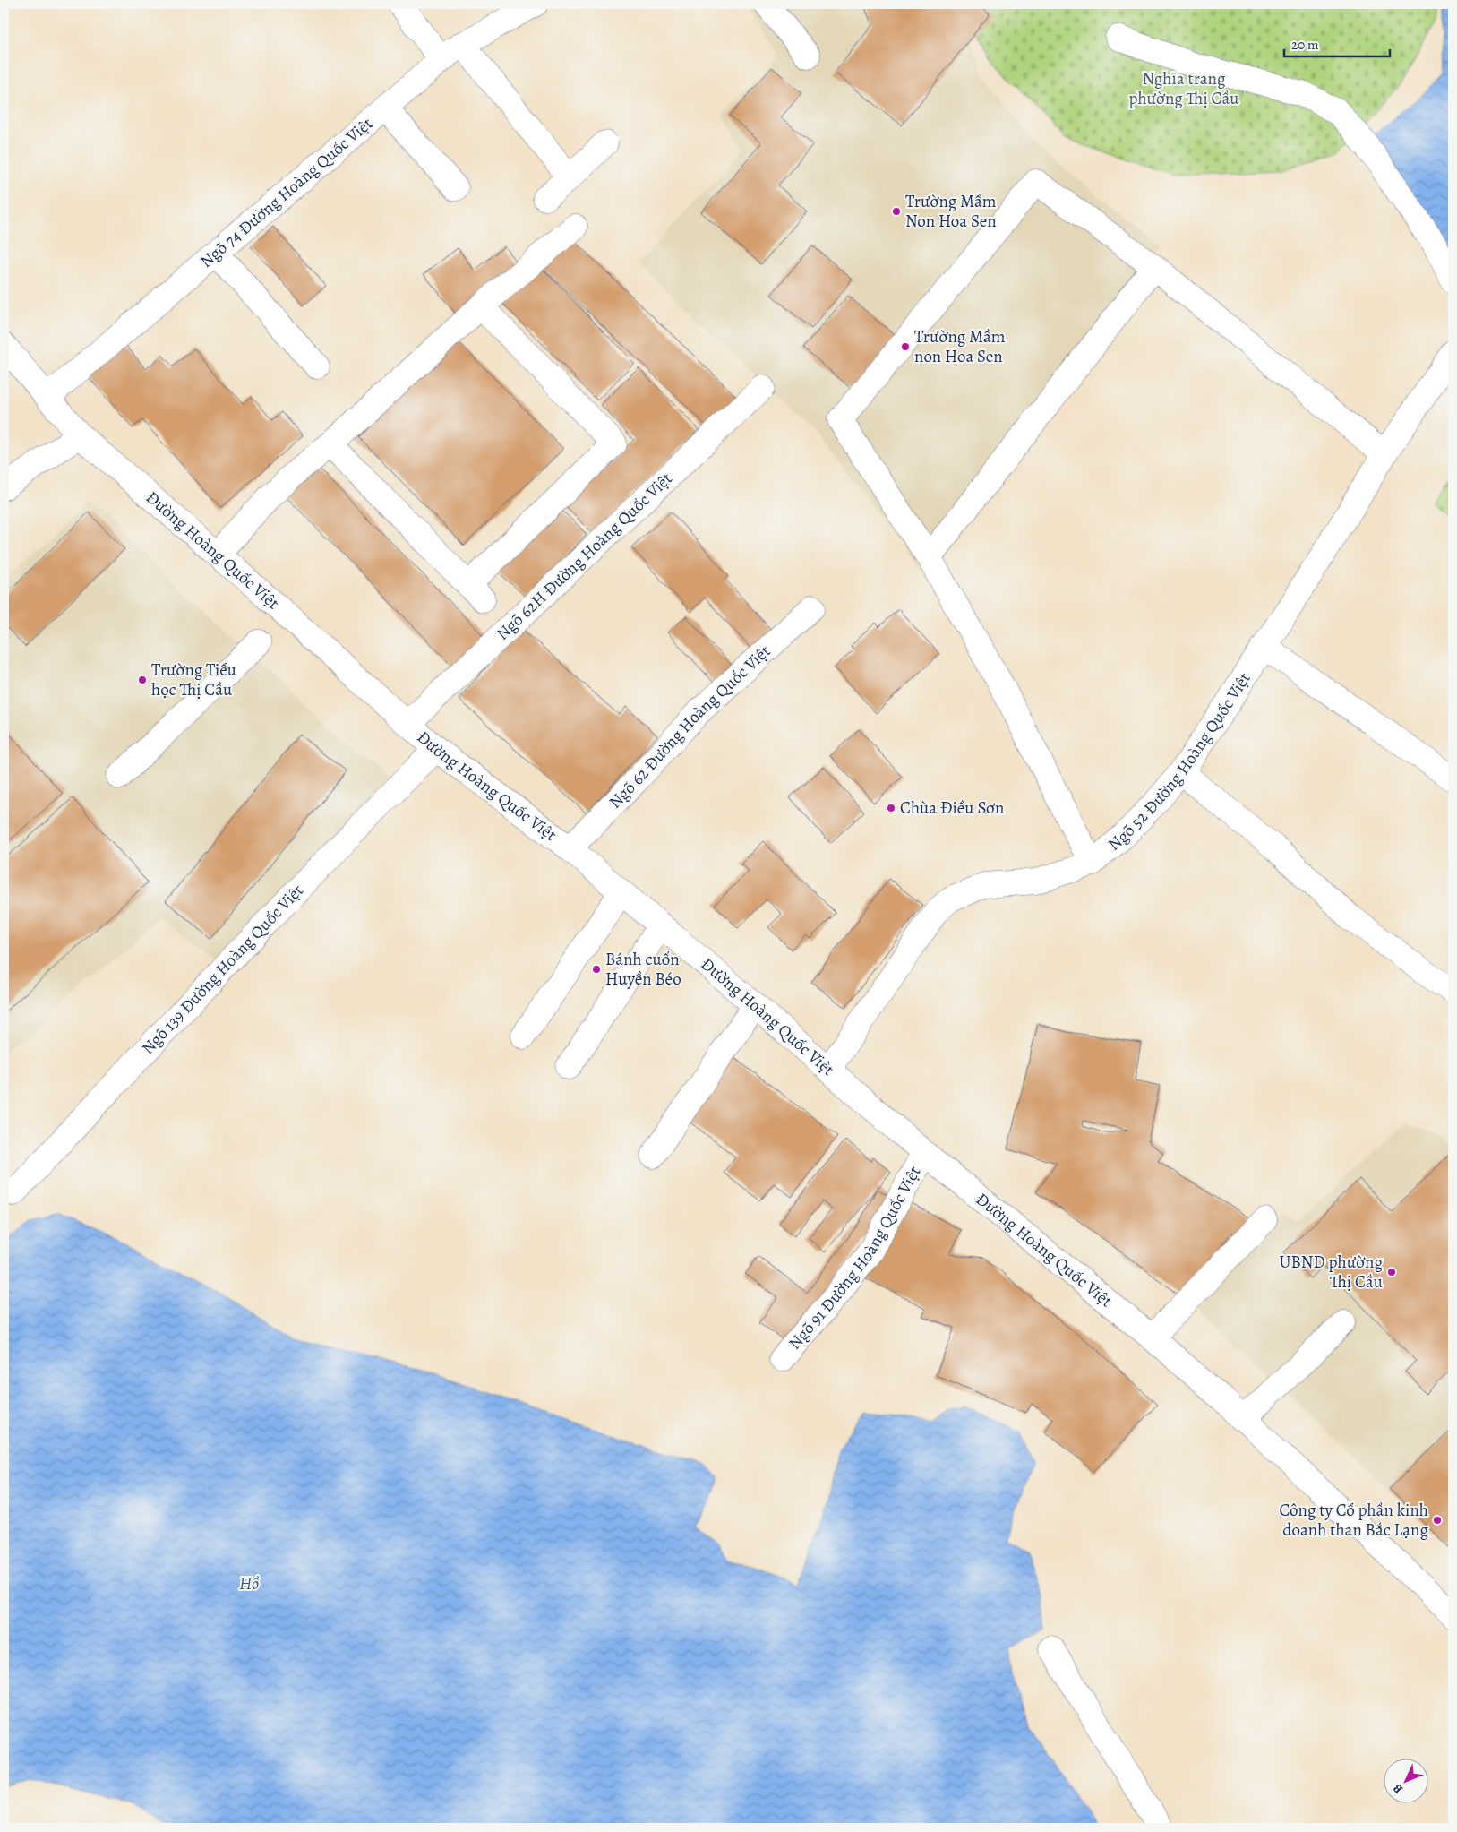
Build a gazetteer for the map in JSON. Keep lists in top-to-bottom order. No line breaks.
{"streets":{"street":["Ngõ 74 Đường Hoàng Quốc Việt","Đường Hoàng Quốc Việt","Ngõ 62H Đường Hoàng Quốc Việt","Ngõ 62 Đường Hoàng Quốc Việt","Ngõ 52 Đường Hoàng Quốc Việt","Ngõ 139 Đường Hoàng Quốc Việt","Ngõ 91 Đường Hoàng Quốc Việt"]},"crossings":[["Ngõ 74 Đường Hoàng Quốc Việt","Đường Hoàng Quốc Việt"],["Đường Hoàng Quốc Việt","Ngõ 62H Đường Hoàng Quốc Việt"],["Đường Hoàng Quốc Việt","Ngõ 62 Đường Hoàng Quốc Việt"],["Đường Hoàng Quốc Việt","Ngõ 52 Đường Hoàng Quốc Việt"],["Đường Hoàng Quốc Việt","Ngõ 139 Đường Hoàng Quốc Việt"],["Đường Hoàng Quốc Việt","Ngõ 91 Đường Hoàng Quốc Việt"]],"water":["Hồ"],"parks":["Nghĩa trang phường Thị Cầu"],"places":["Trường Mầm Non Hoa Sen","Trường Mầm non Hoa Sen","Trường Tiểu học Thị Cầu","Chùa Điều Sơn","Bánh cuốn Huyền Béo","UBND phường Thị Cầu","Công ty Cổ phần kinh doanh than Bắc Lạng"],"scale_bar":"20 m","north":"bottom left"}
